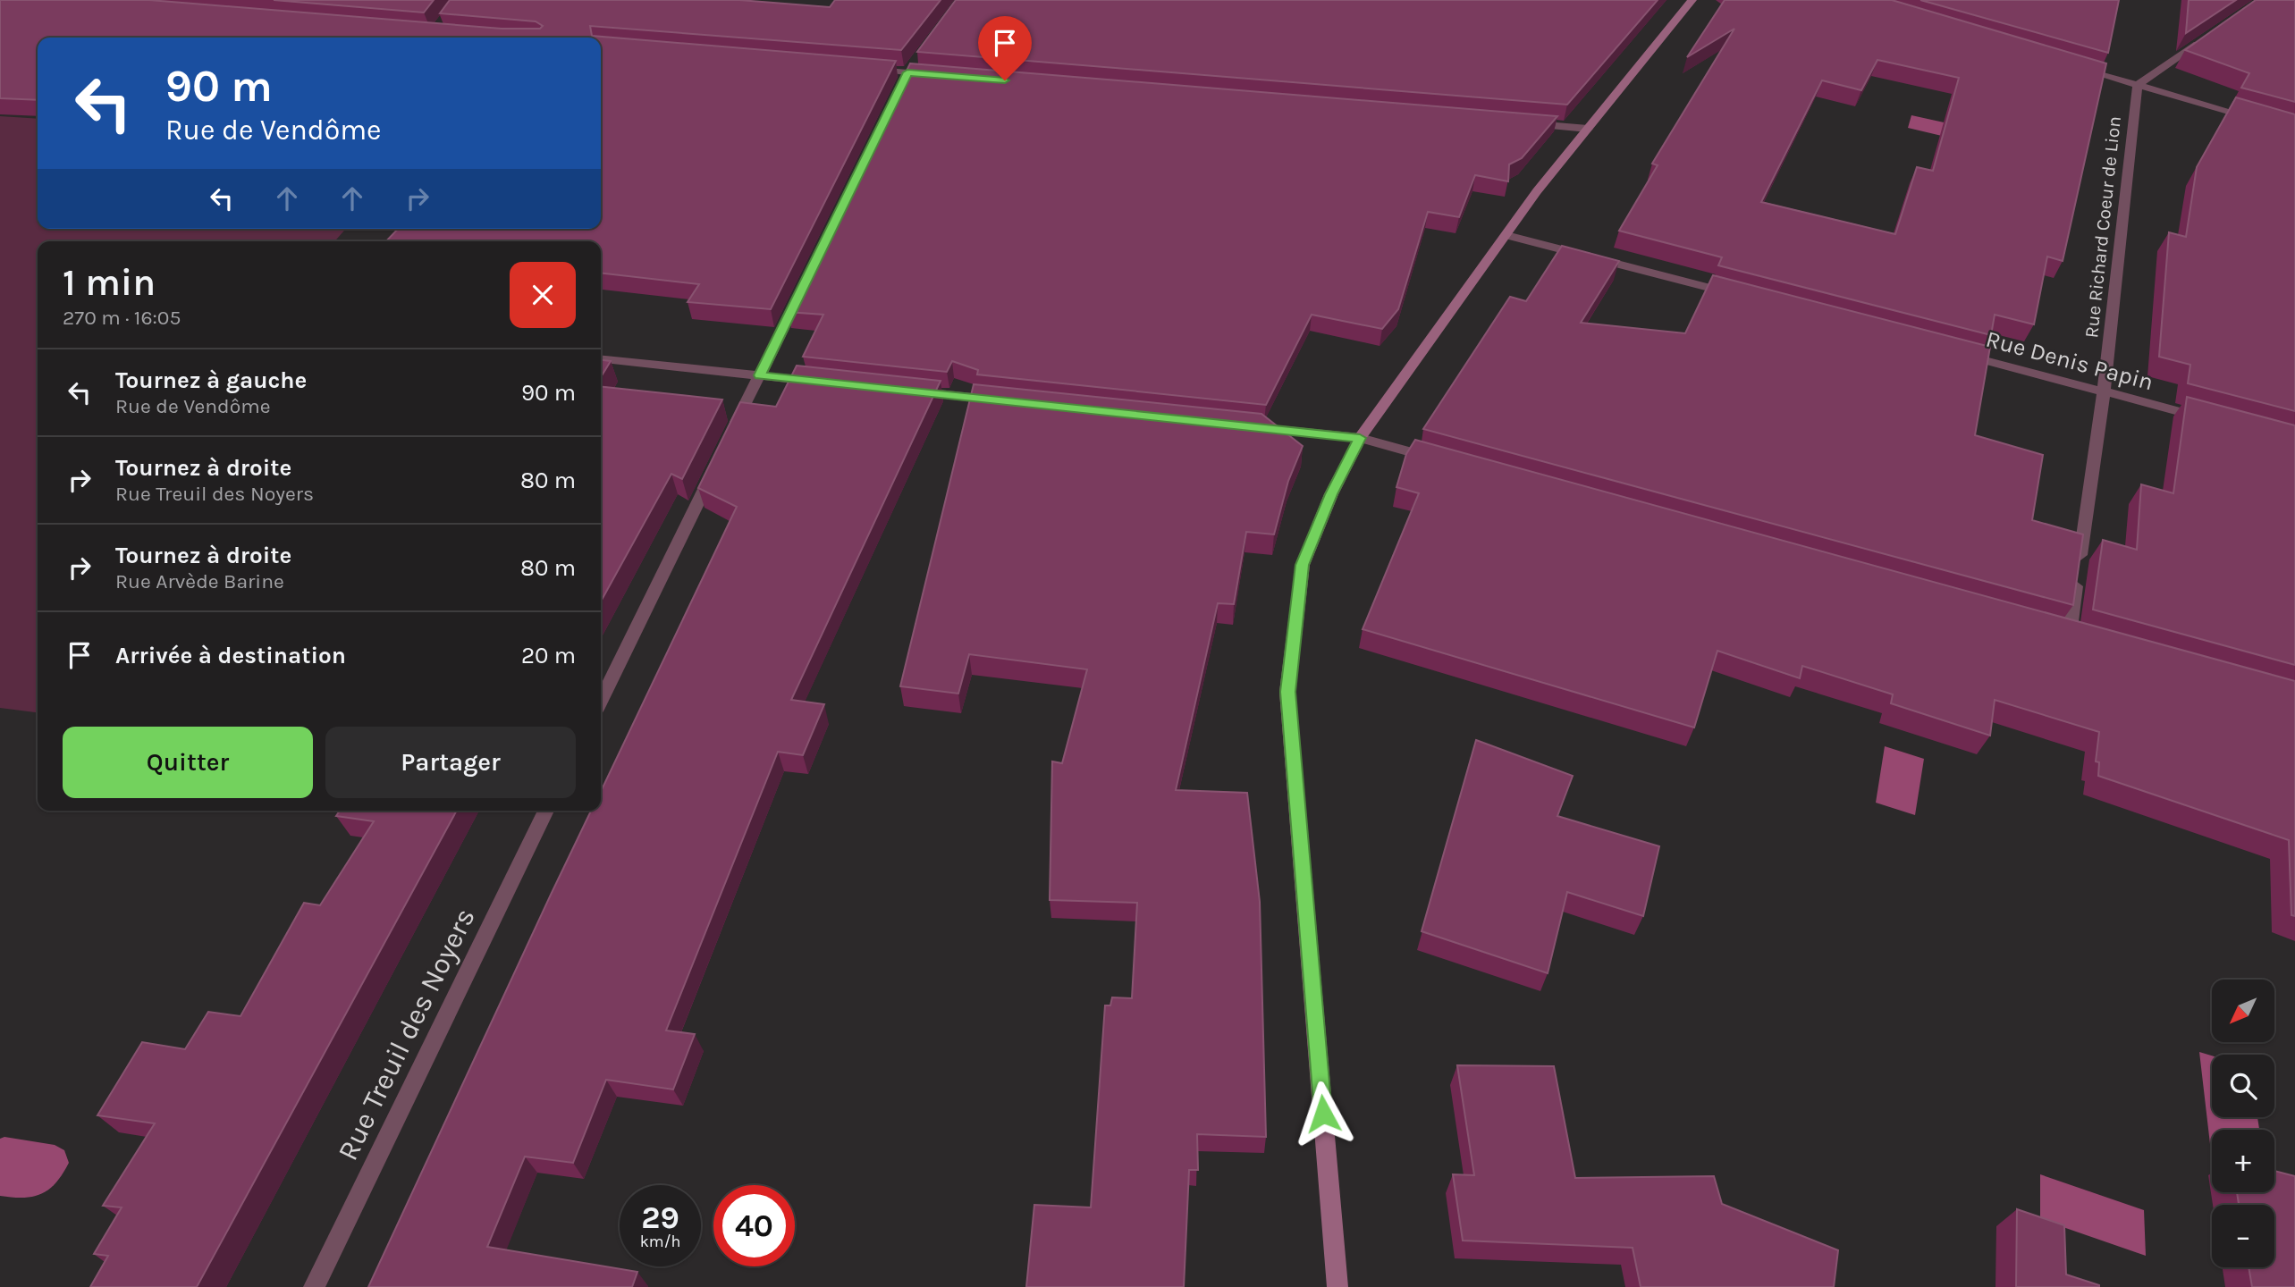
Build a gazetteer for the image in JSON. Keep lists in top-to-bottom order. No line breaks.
{"streets":{"street":["Rue Richard Coeur de Lion","Rue Denis Papin","Rue Treuil des Noyers"]},"crossings":[["Rue Richard Coeur de Lion","Rue Denis Papin"]],"north":"bottom left","page":{"turn":["90 m","Rue de Vendôme"],"heading":["1 min","270 m · 16:05"],"list":[{"name":"Tournez à gauche","note":"Rue de Vendôme","value":"90 m"},{"name":"Tournez à droite","note":"Rue Treuil des Noyers","value":"80 m"},{"name":"Tournez à droite","note":"Rue Arvède Barine","value":"80 m"},{"name":"Arrivée à destination","value":"20 m"}],"buttons":["Quitter","Partager"],"map_buttons":["+","−"],"speed":"29 km/h","limit":"40"}}
